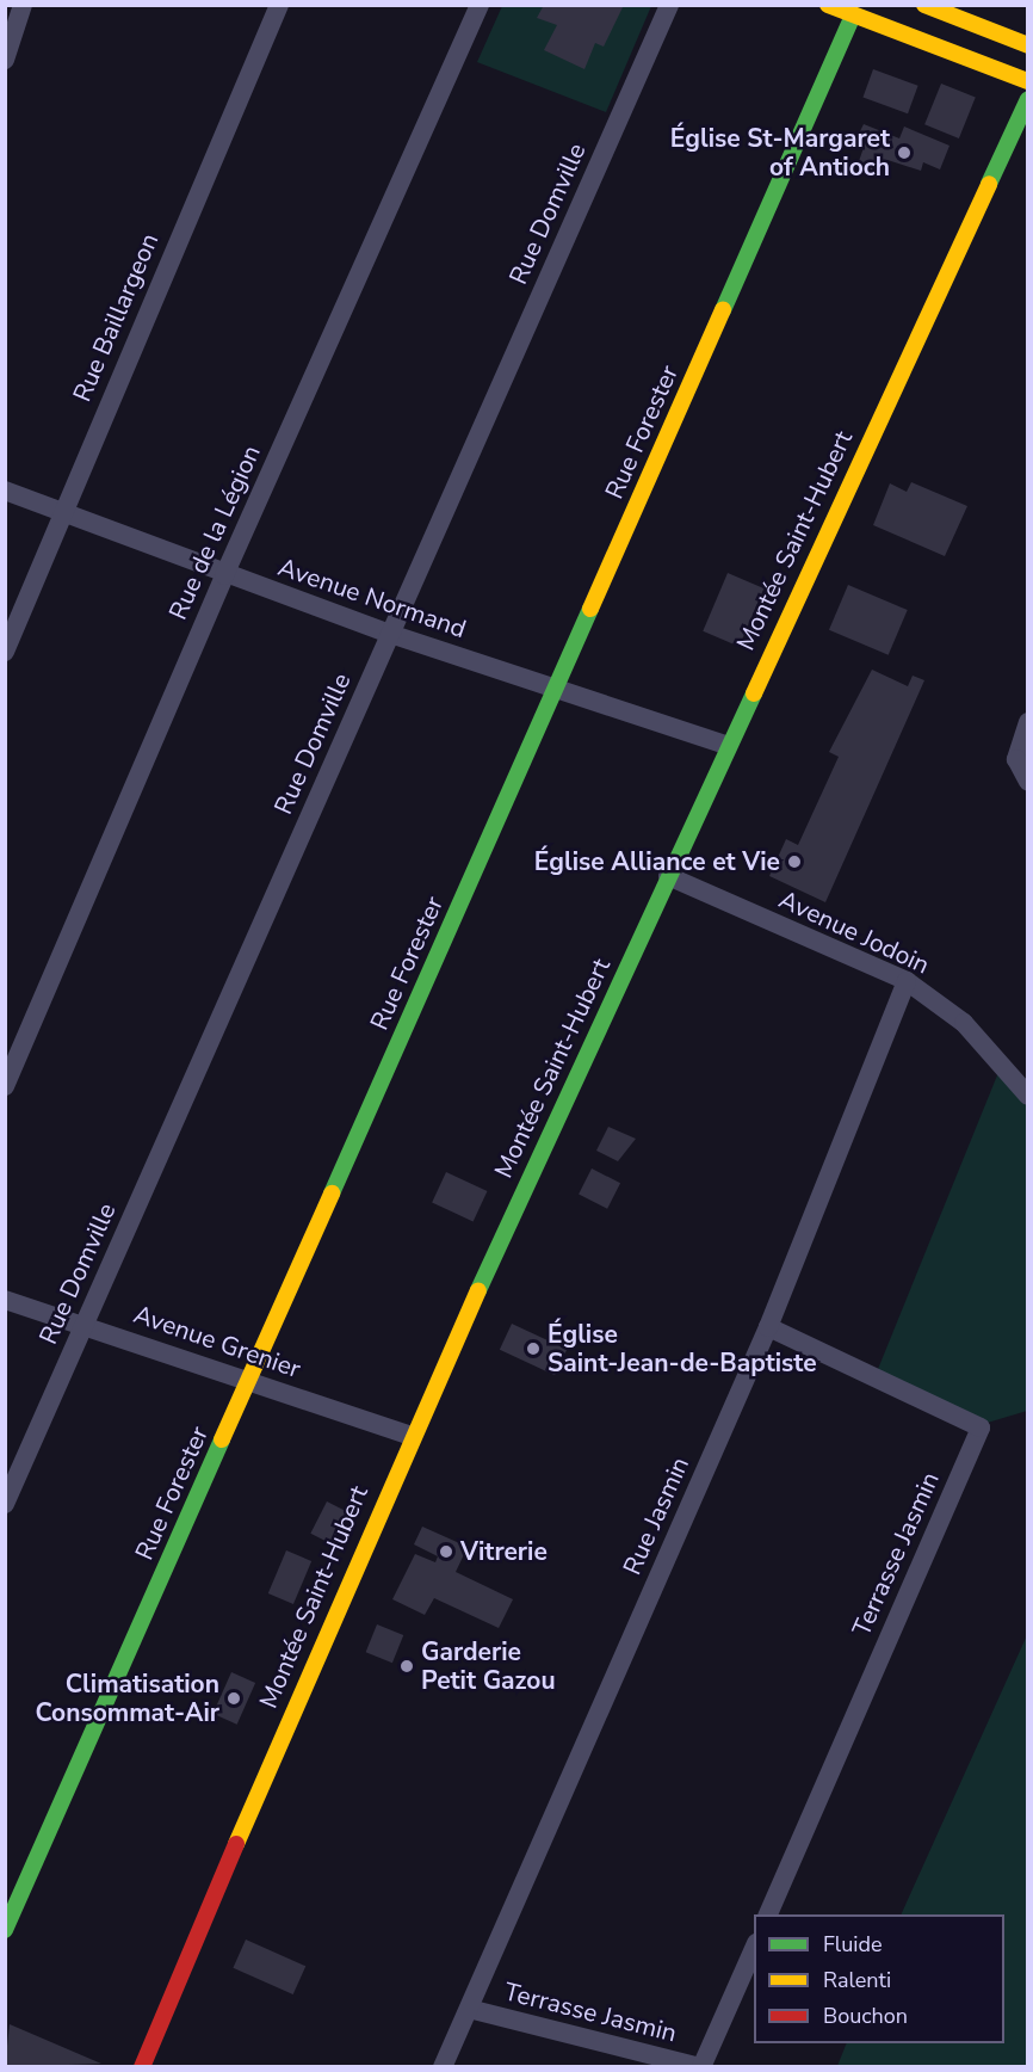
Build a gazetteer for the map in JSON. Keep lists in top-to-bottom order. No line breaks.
{"streets":{"street":["Rue Domville","Rue Baillargeon","Rue Forester","Rue de la Légion","Montée Saint-Hubert","Avenue Normand","Avenue Jodoin","Avenue Grenier","Rue Jasmin","Terrasse Jasmin"]},"crossings":[["Rue Domville","Avenue Normand"],["Rue Domville","Avenue Grenier"],["Rue Baillargeon","Avenue Normand"],["Rue Forester","Avenue Normand"],["Rue Forester","Avenue Grenier"],["Rue de la Légion","Avenue Normand"],["Montée Saint-Hubert","Avenue Normand"],["Montée Saint-Hubert","Avenue Jodoin"],["Montée Saint-Hubert","Avenue Grenier"],["Avenue Jodoin","Rue Jasmin"],["Rue Jasmin","Terrasse Jasmin"]],"places":["Église St-Margaret of Antioch","Église Alliance et Vie","Église Saint-Jean-de-Baptiste","Vitrerie","Garderie Petit Gazou","Climatisation Consommat-Air"],"legend":["Fluide","Ralenti","Bouchon"]}
